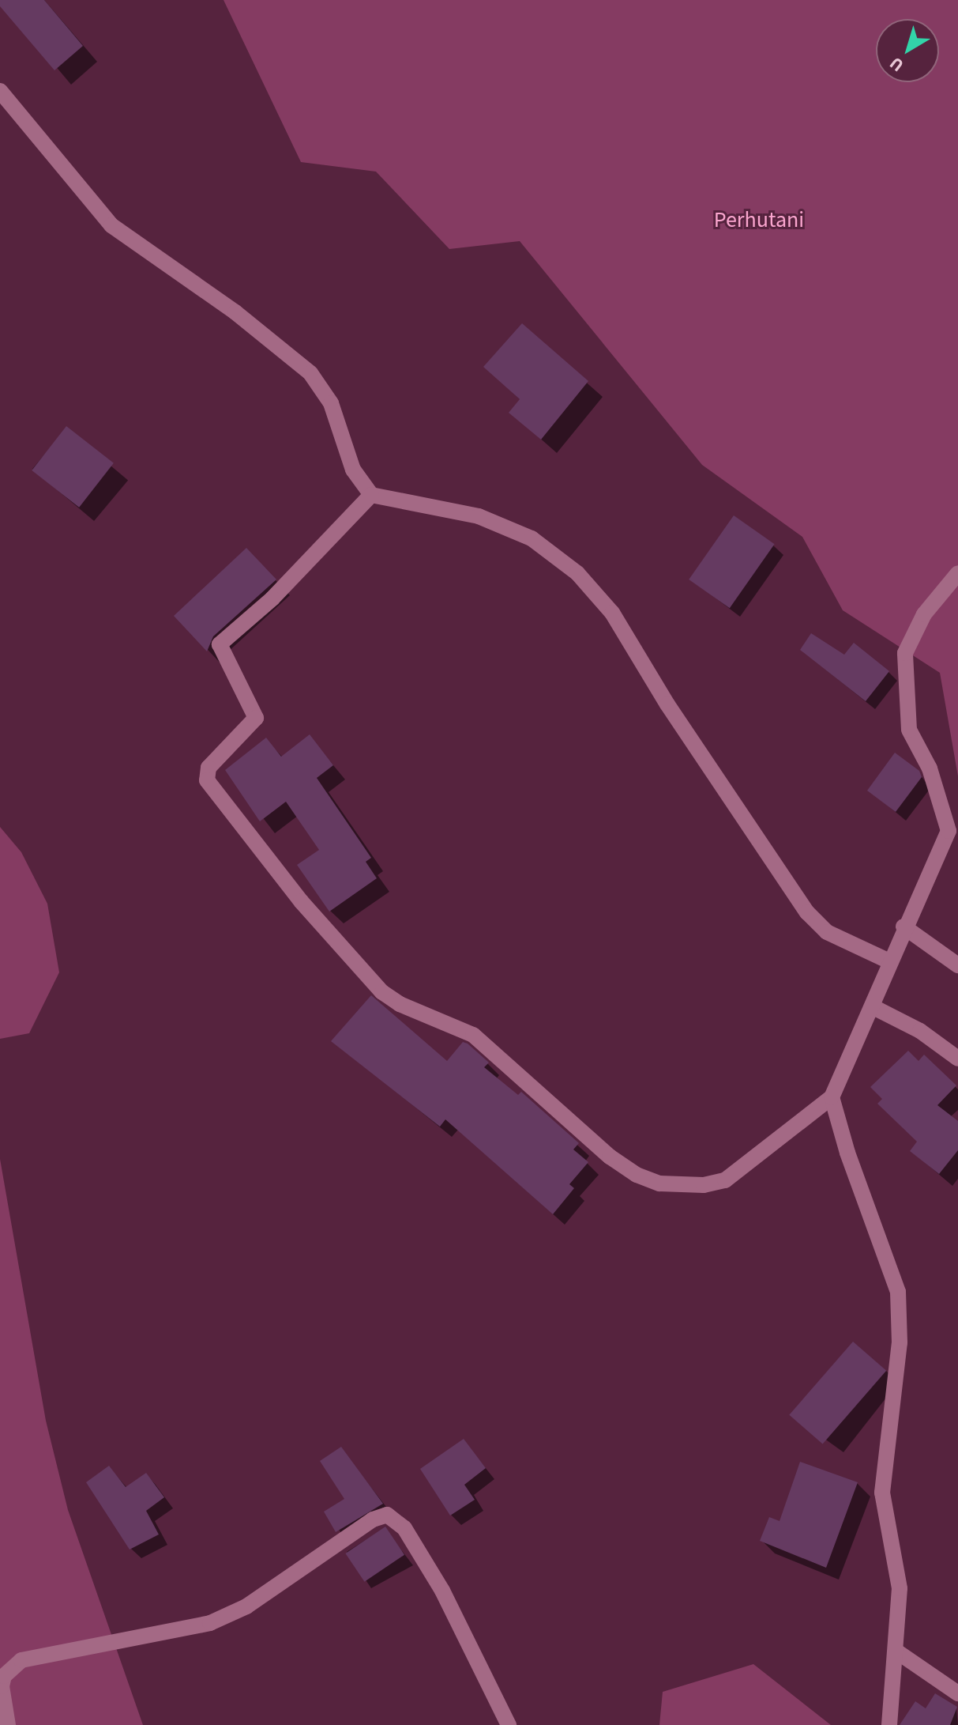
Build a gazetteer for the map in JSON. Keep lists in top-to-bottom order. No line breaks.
{"parks":["Perhutani"],"north":"bottom left"}
